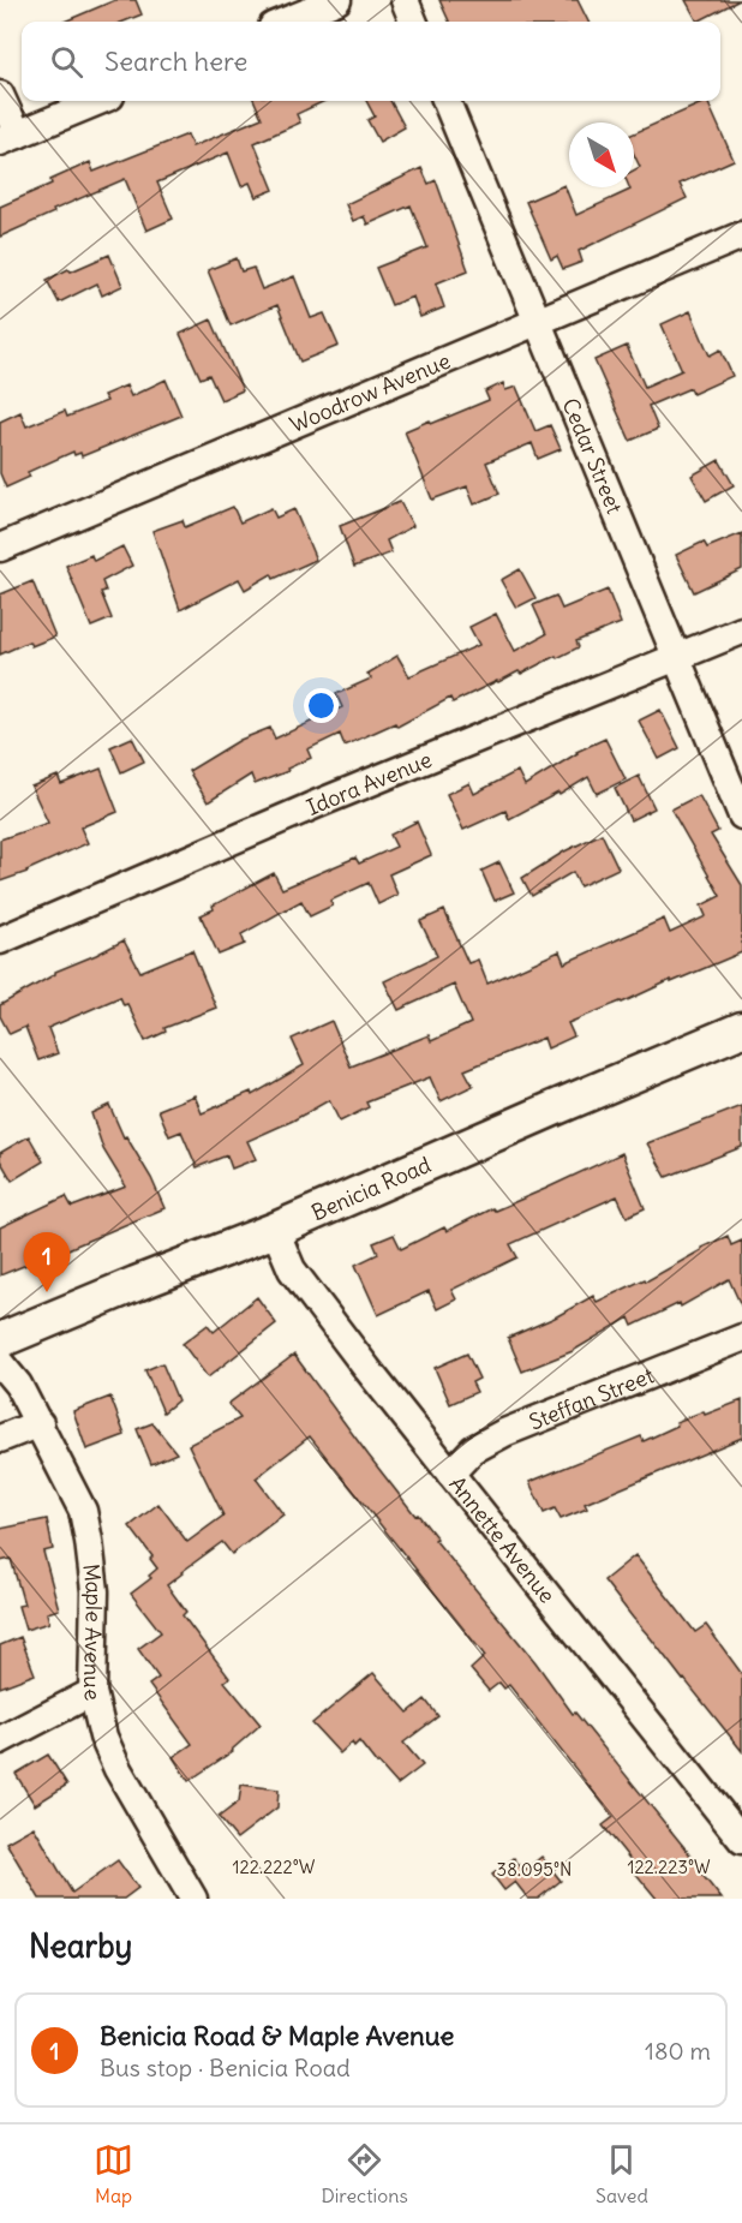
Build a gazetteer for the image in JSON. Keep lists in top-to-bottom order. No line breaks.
{"streets":{"main road":["Benicia Road"],"street":["Woodrow Avenue","Cedar Street","Idora Avenue","Steffan Street","Annette Avenue","Maple Avenue"]},"crossings":[["Woodrow Avenue","Cedar Street"],["Cedar Street","Idora Avenue"],["Benicia Road","Annette Avenue"],["Steffan Street","Annette Avenue"]],"north":"bottom right","page":{"search":"Search here","pins":"1","heading":"Nearby","list":[{"mark":"1","name":"Benicia Road & Maple Avenue","note":"Bus stop · Benicia Road","value":"180 m"}],"nav":["Map","Directions","Saved"]},"coordinates":["122.222°W","122.223°W","38.095°N"]}
